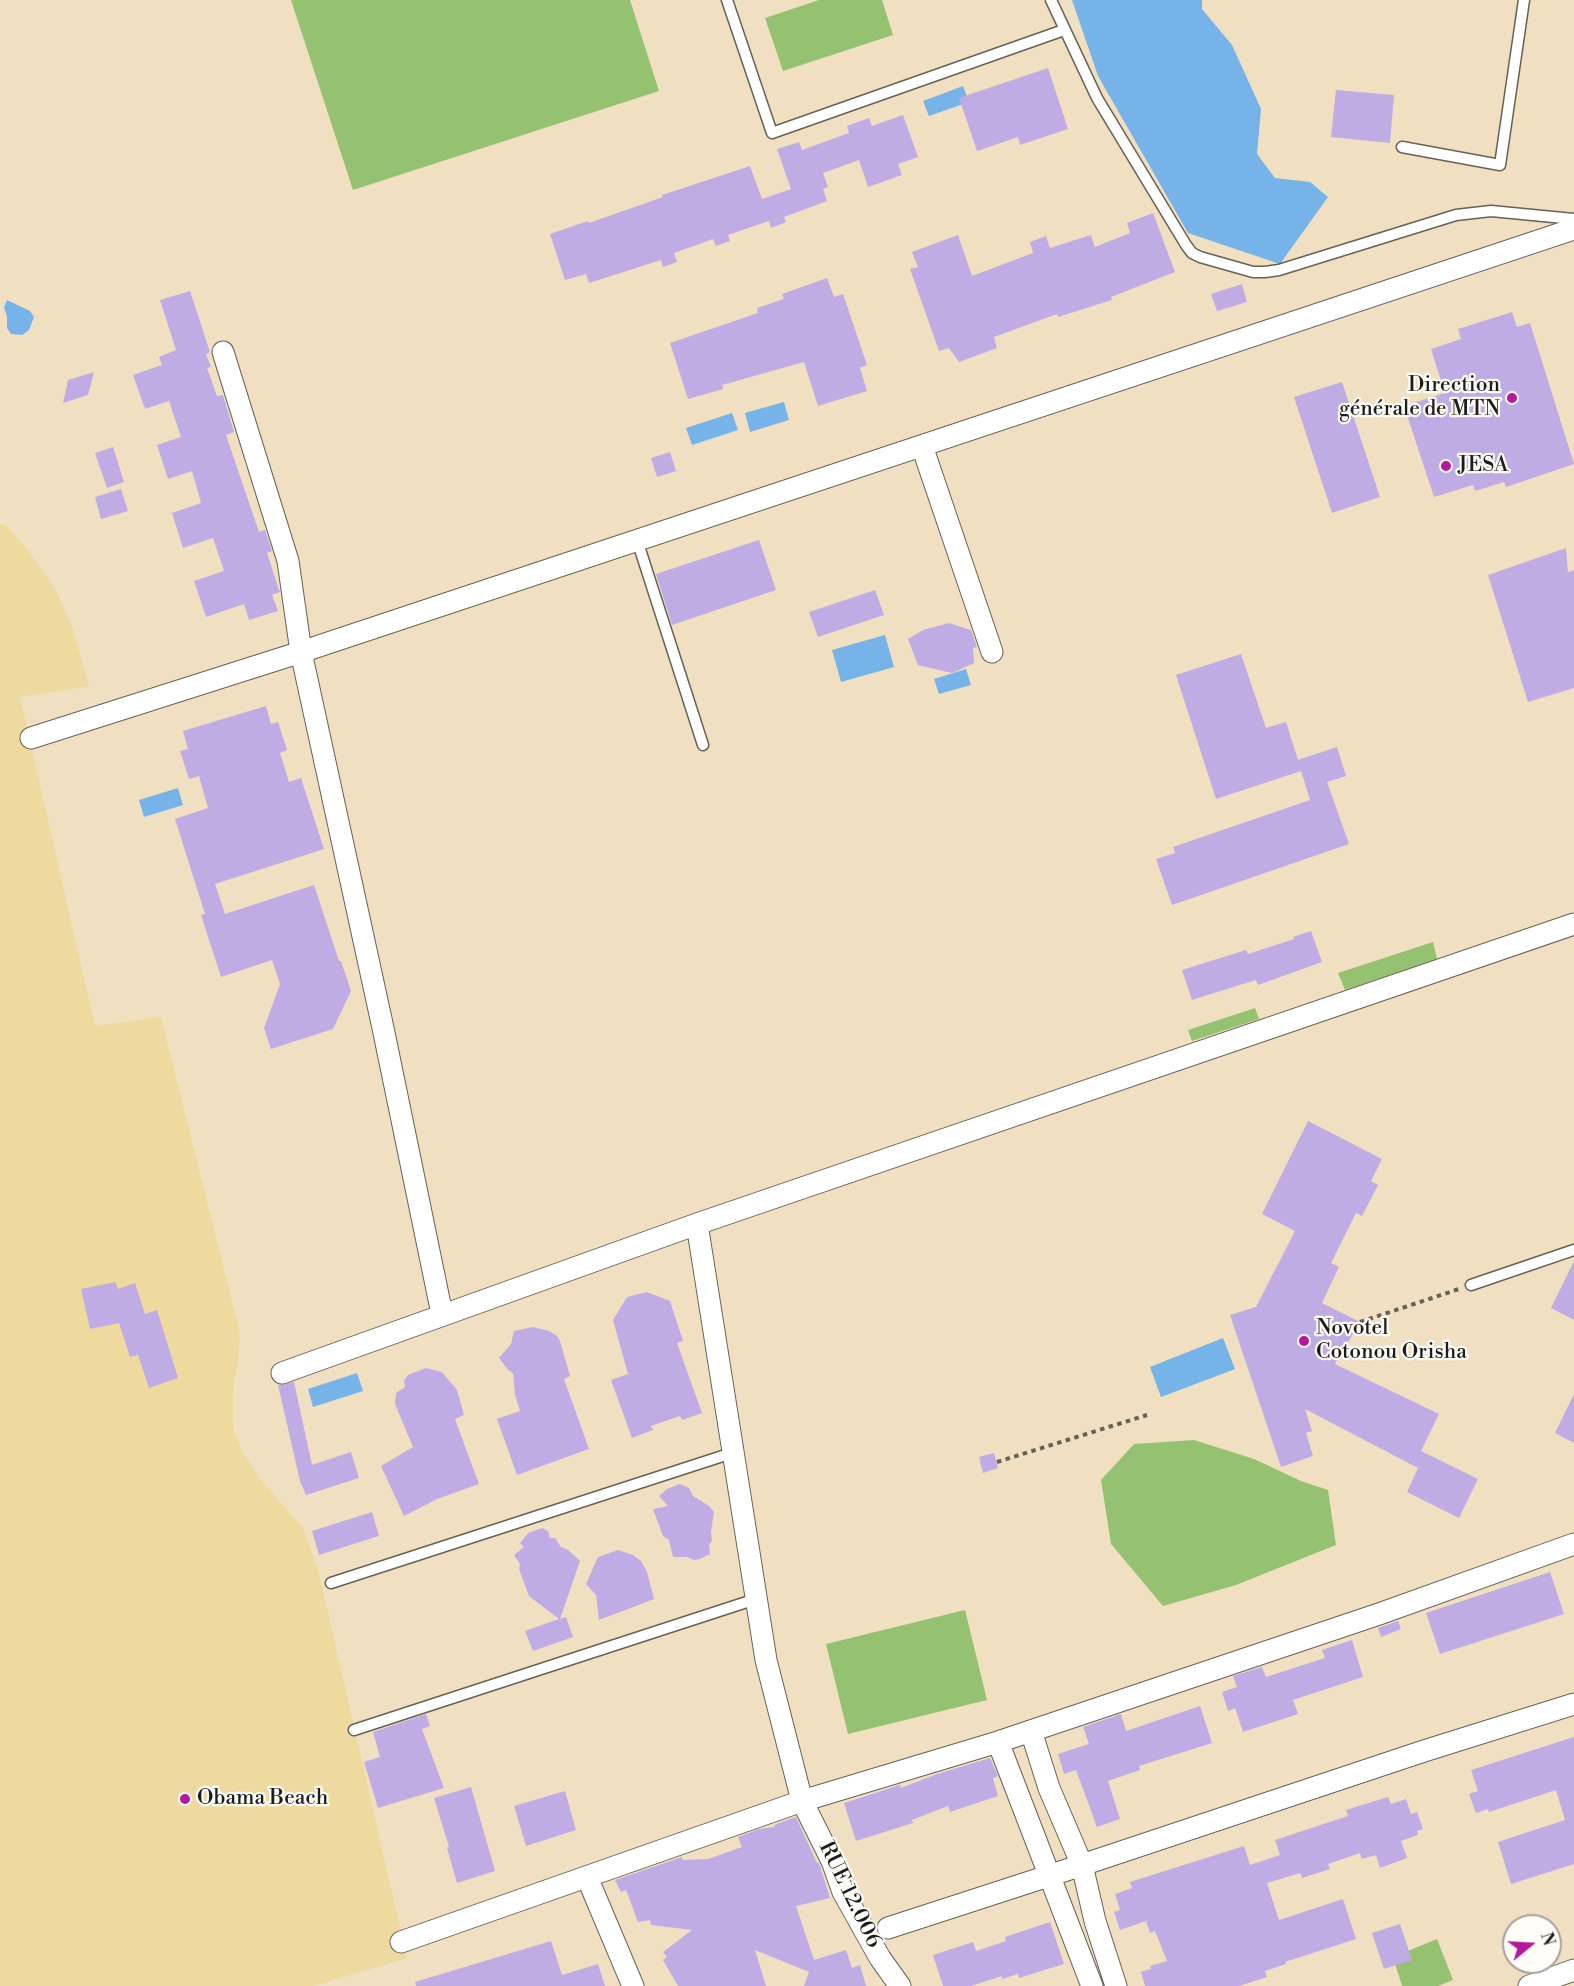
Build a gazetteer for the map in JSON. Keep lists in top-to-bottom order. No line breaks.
{"streets":{"street":["RUE 12.006"]},"places":["Direction générale de MTN","JESA","Novotel Cotonou Orisha","Obama Beach"],"north":"right"}
